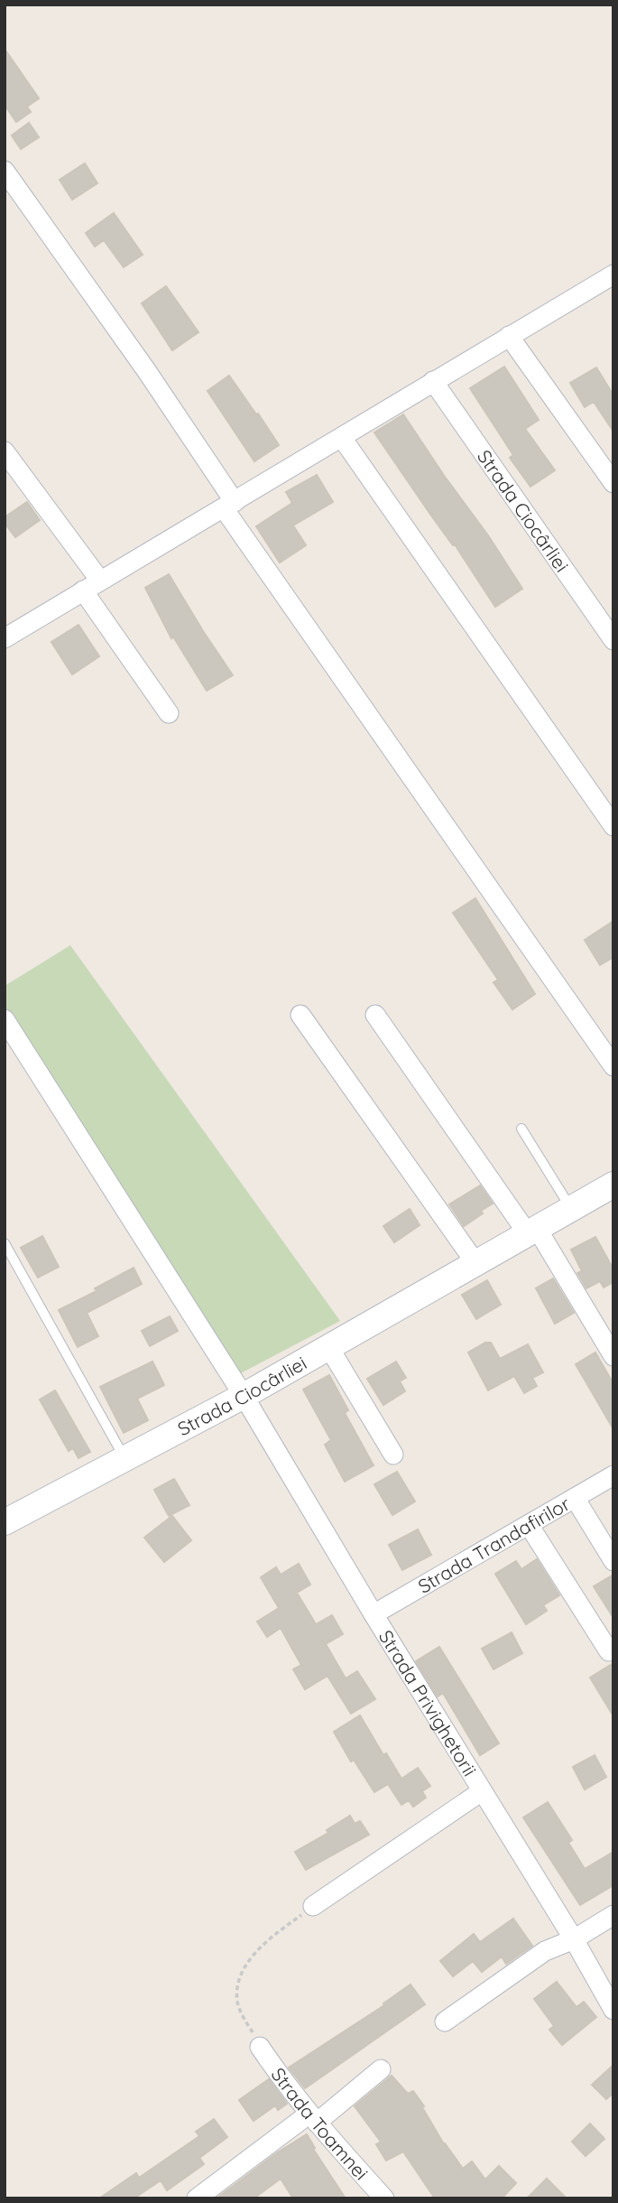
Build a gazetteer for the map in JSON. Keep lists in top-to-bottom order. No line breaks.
{"streets":{"street":["Strada Ciocârliei","Strada Trandafirilor","Strada Privighetorii","Strada Toamnei"]},"crossings":[["Strada Ciocârliei","Strada Privighetorii"],["Strada Trandafirilor","Strada Privighetorii"]]}
